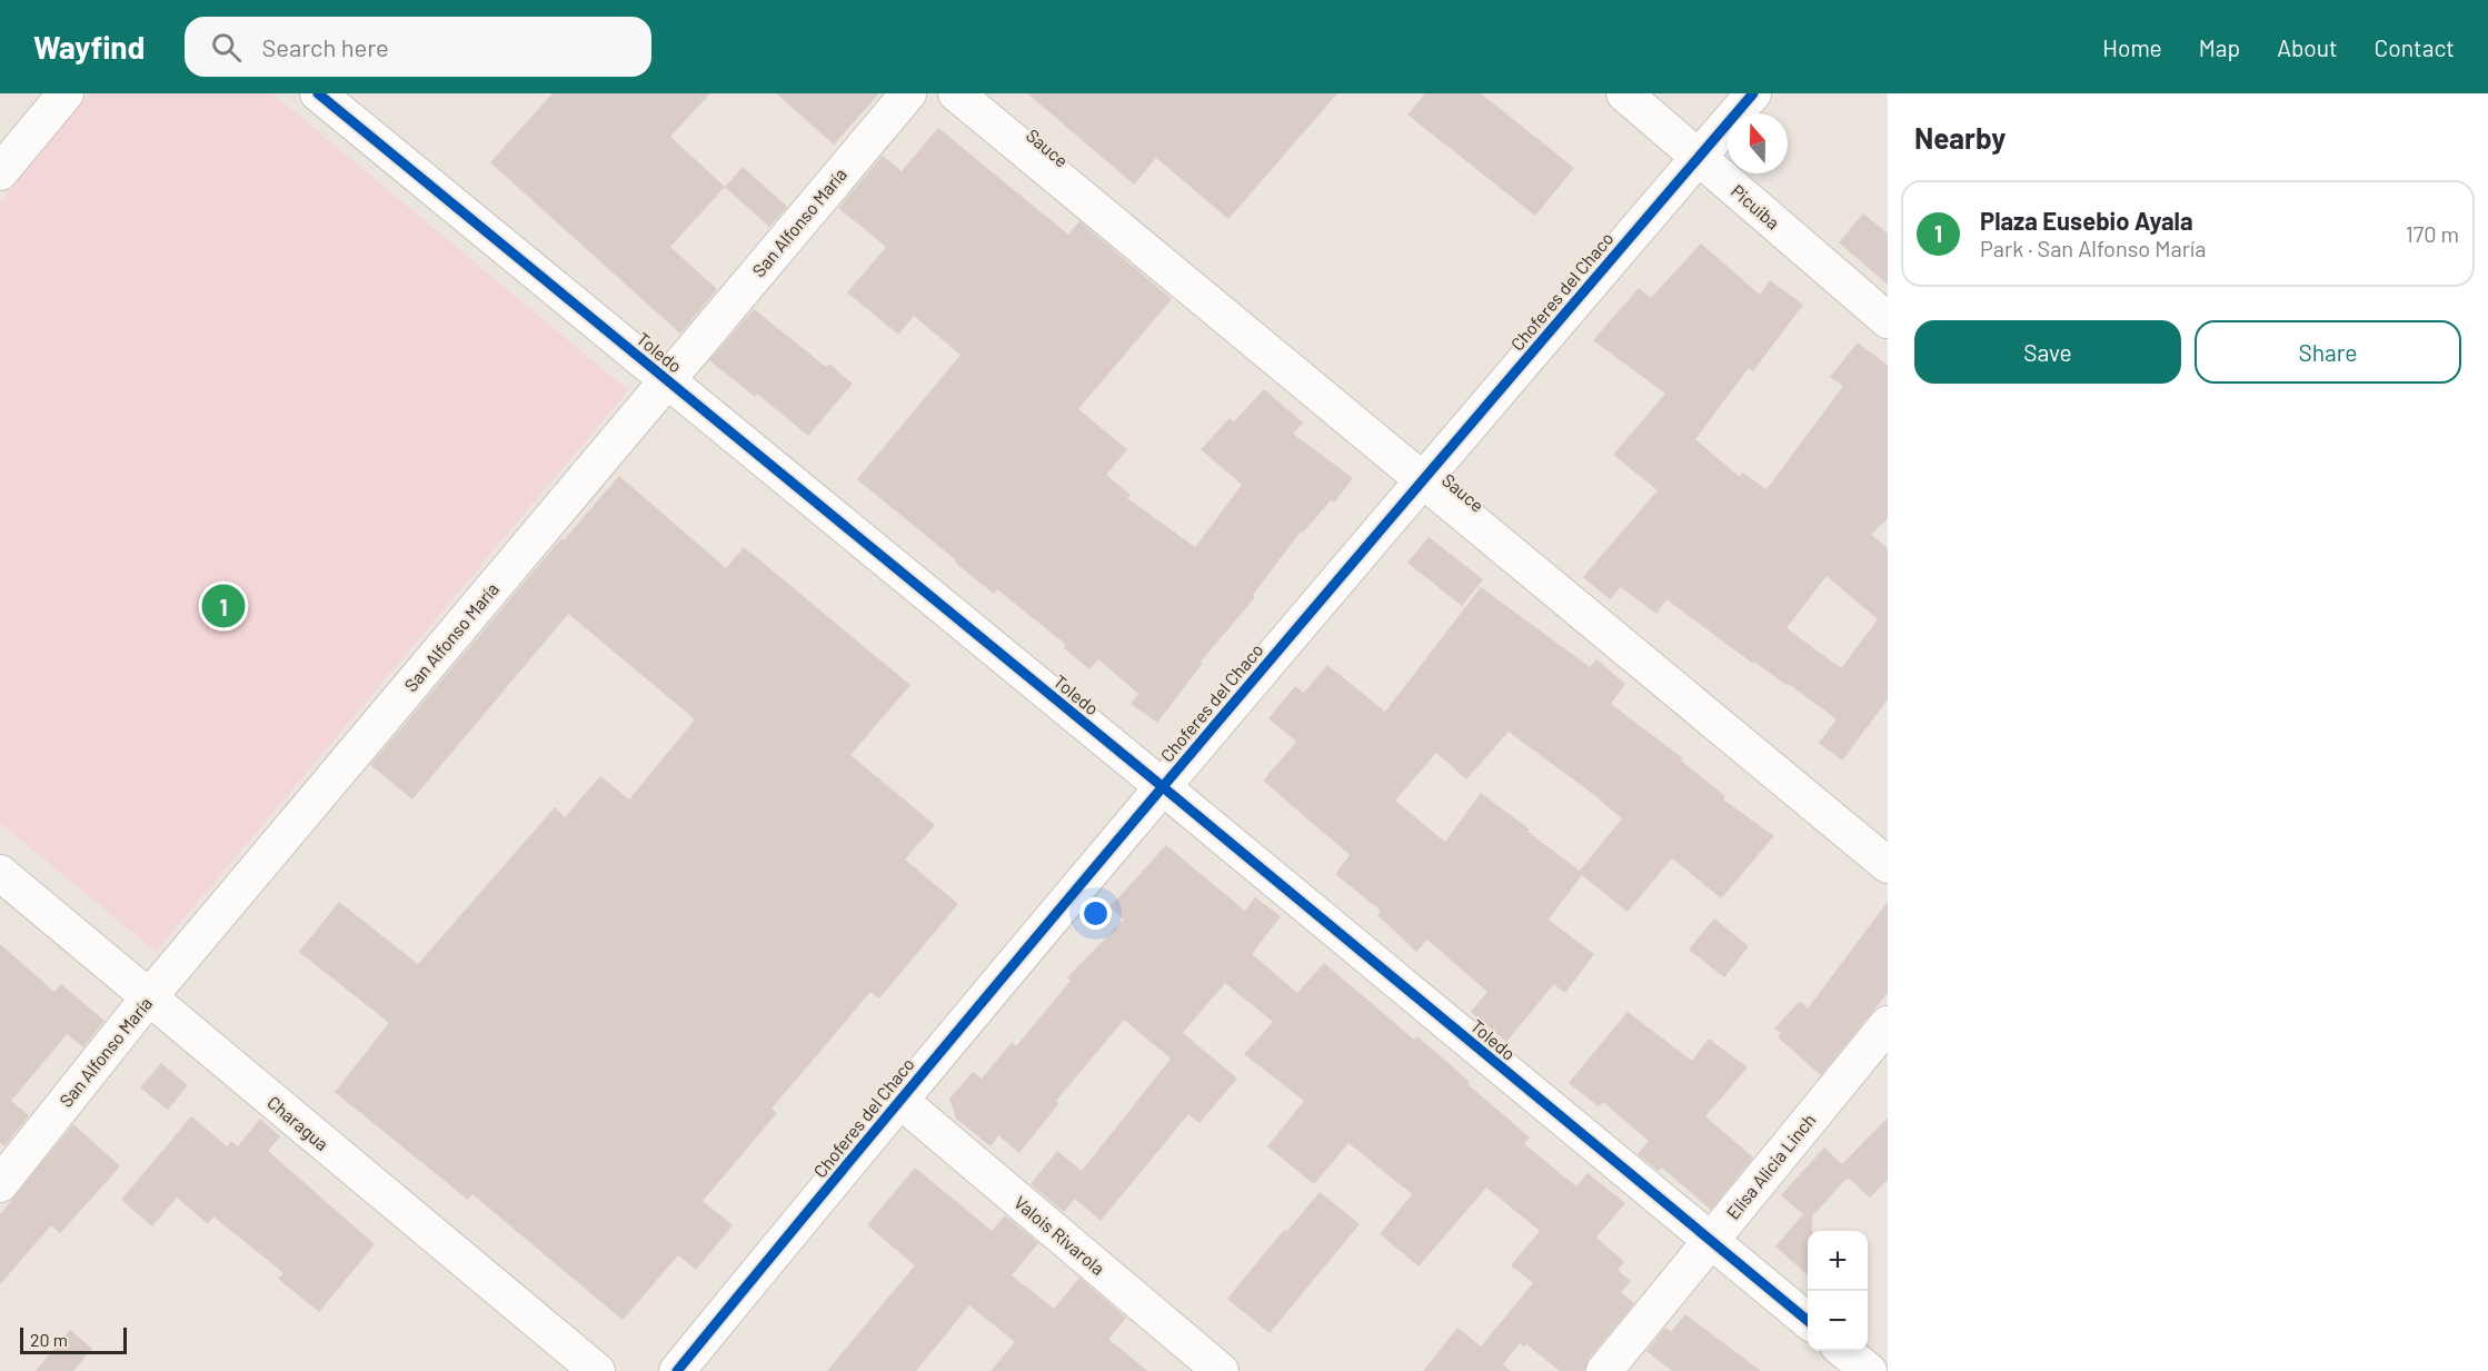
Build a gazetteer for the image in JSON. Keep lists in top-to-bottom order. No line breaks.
{"streets":{"street":["Sauce","Picuiba","San Alfonso María","Choferes del Chaco","Toledo","Charagua","Elisa Alicia Linch","Valois Rivarola"]},"crossings":[["Sauce","Choferes del Chaco"],["Picuiba","Choferes del Chaco"],["San Alfonso María","Toledo"],["San Alfonso María","Charagua"],["Choferes del Chaco","Toledo"],["Choferes del Chaco","Valois Rivarola"],["Toledo","Elisa Alicia Linch"]],"scale_bar":"20 m","north":"top","page":{"header":"Wayfind","search":"Search here","nav":["Home","Map","About","Contact"],"heading":"Nearby","list":[{"mark":"1","name":"Plaza Eusebio Ayala","note":"Park · San Alfonso María","value":"170 m"}],"buttons":["Save","Share"],"pins":"1","map_buttons":["+","−"],"scale":"20 m"}}
